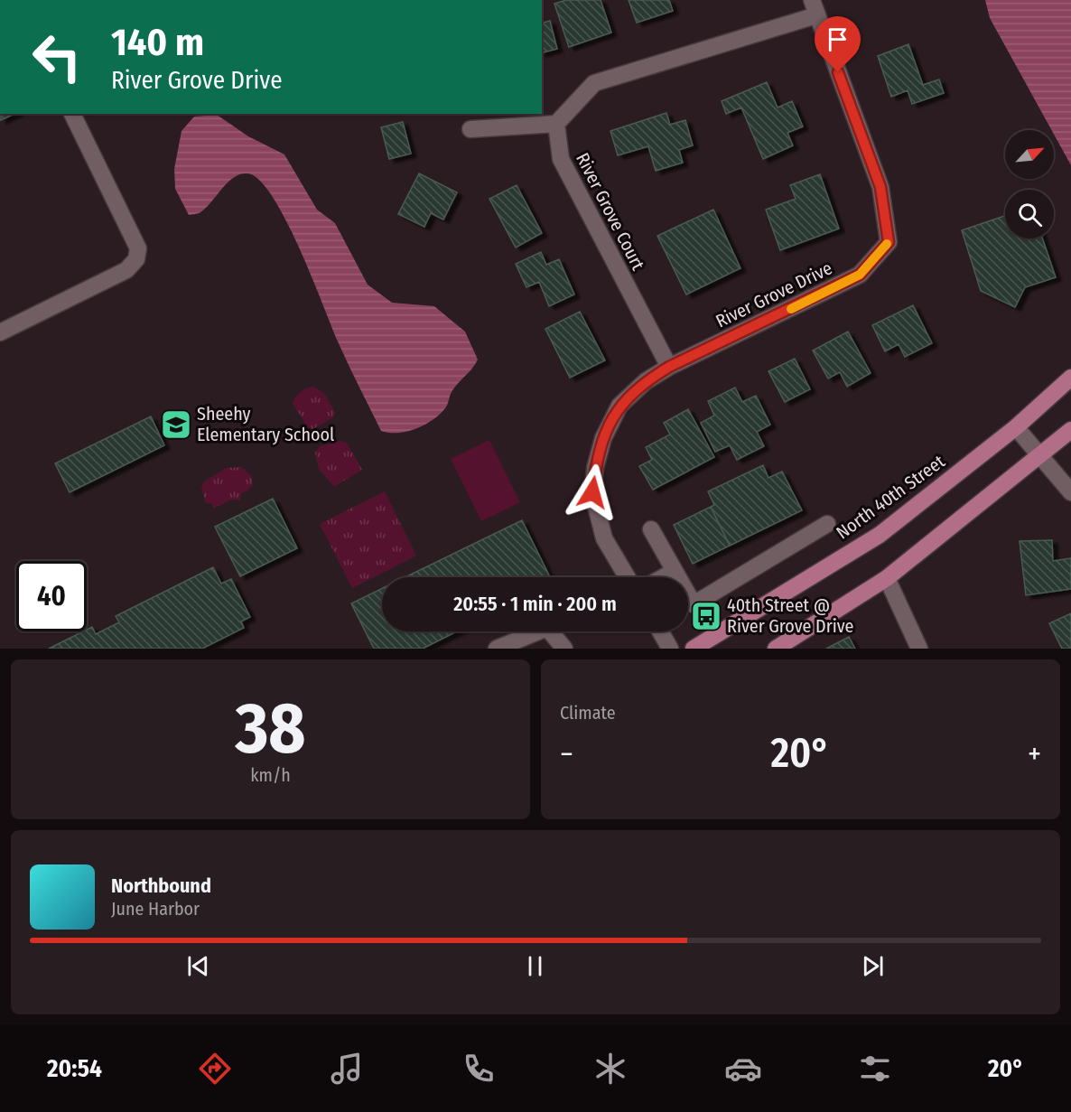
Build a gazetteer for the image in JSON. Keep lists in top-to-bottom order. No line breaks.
{"streets":{"main road":["North 40th Street"],"street":["River Grove Court","River Grove Drive"]},"crossings":[["River Grove Court","River Grove Drive"]],"places":{"school or university":["Sheehy Elementary School"],"bus stop":["40th Street @ River Grove Drive"]},"north":"top right","page":{"turn":["140 m","River Grove Drive"],"limit":"40","trip":"20:55 · 1 min · 200 m","tile":[["38","km/h"],"Climate"],"heat":["−","20°","+"],"song":["Northbound","June Harbor"],"tabs":["20:54","20°"]}}
